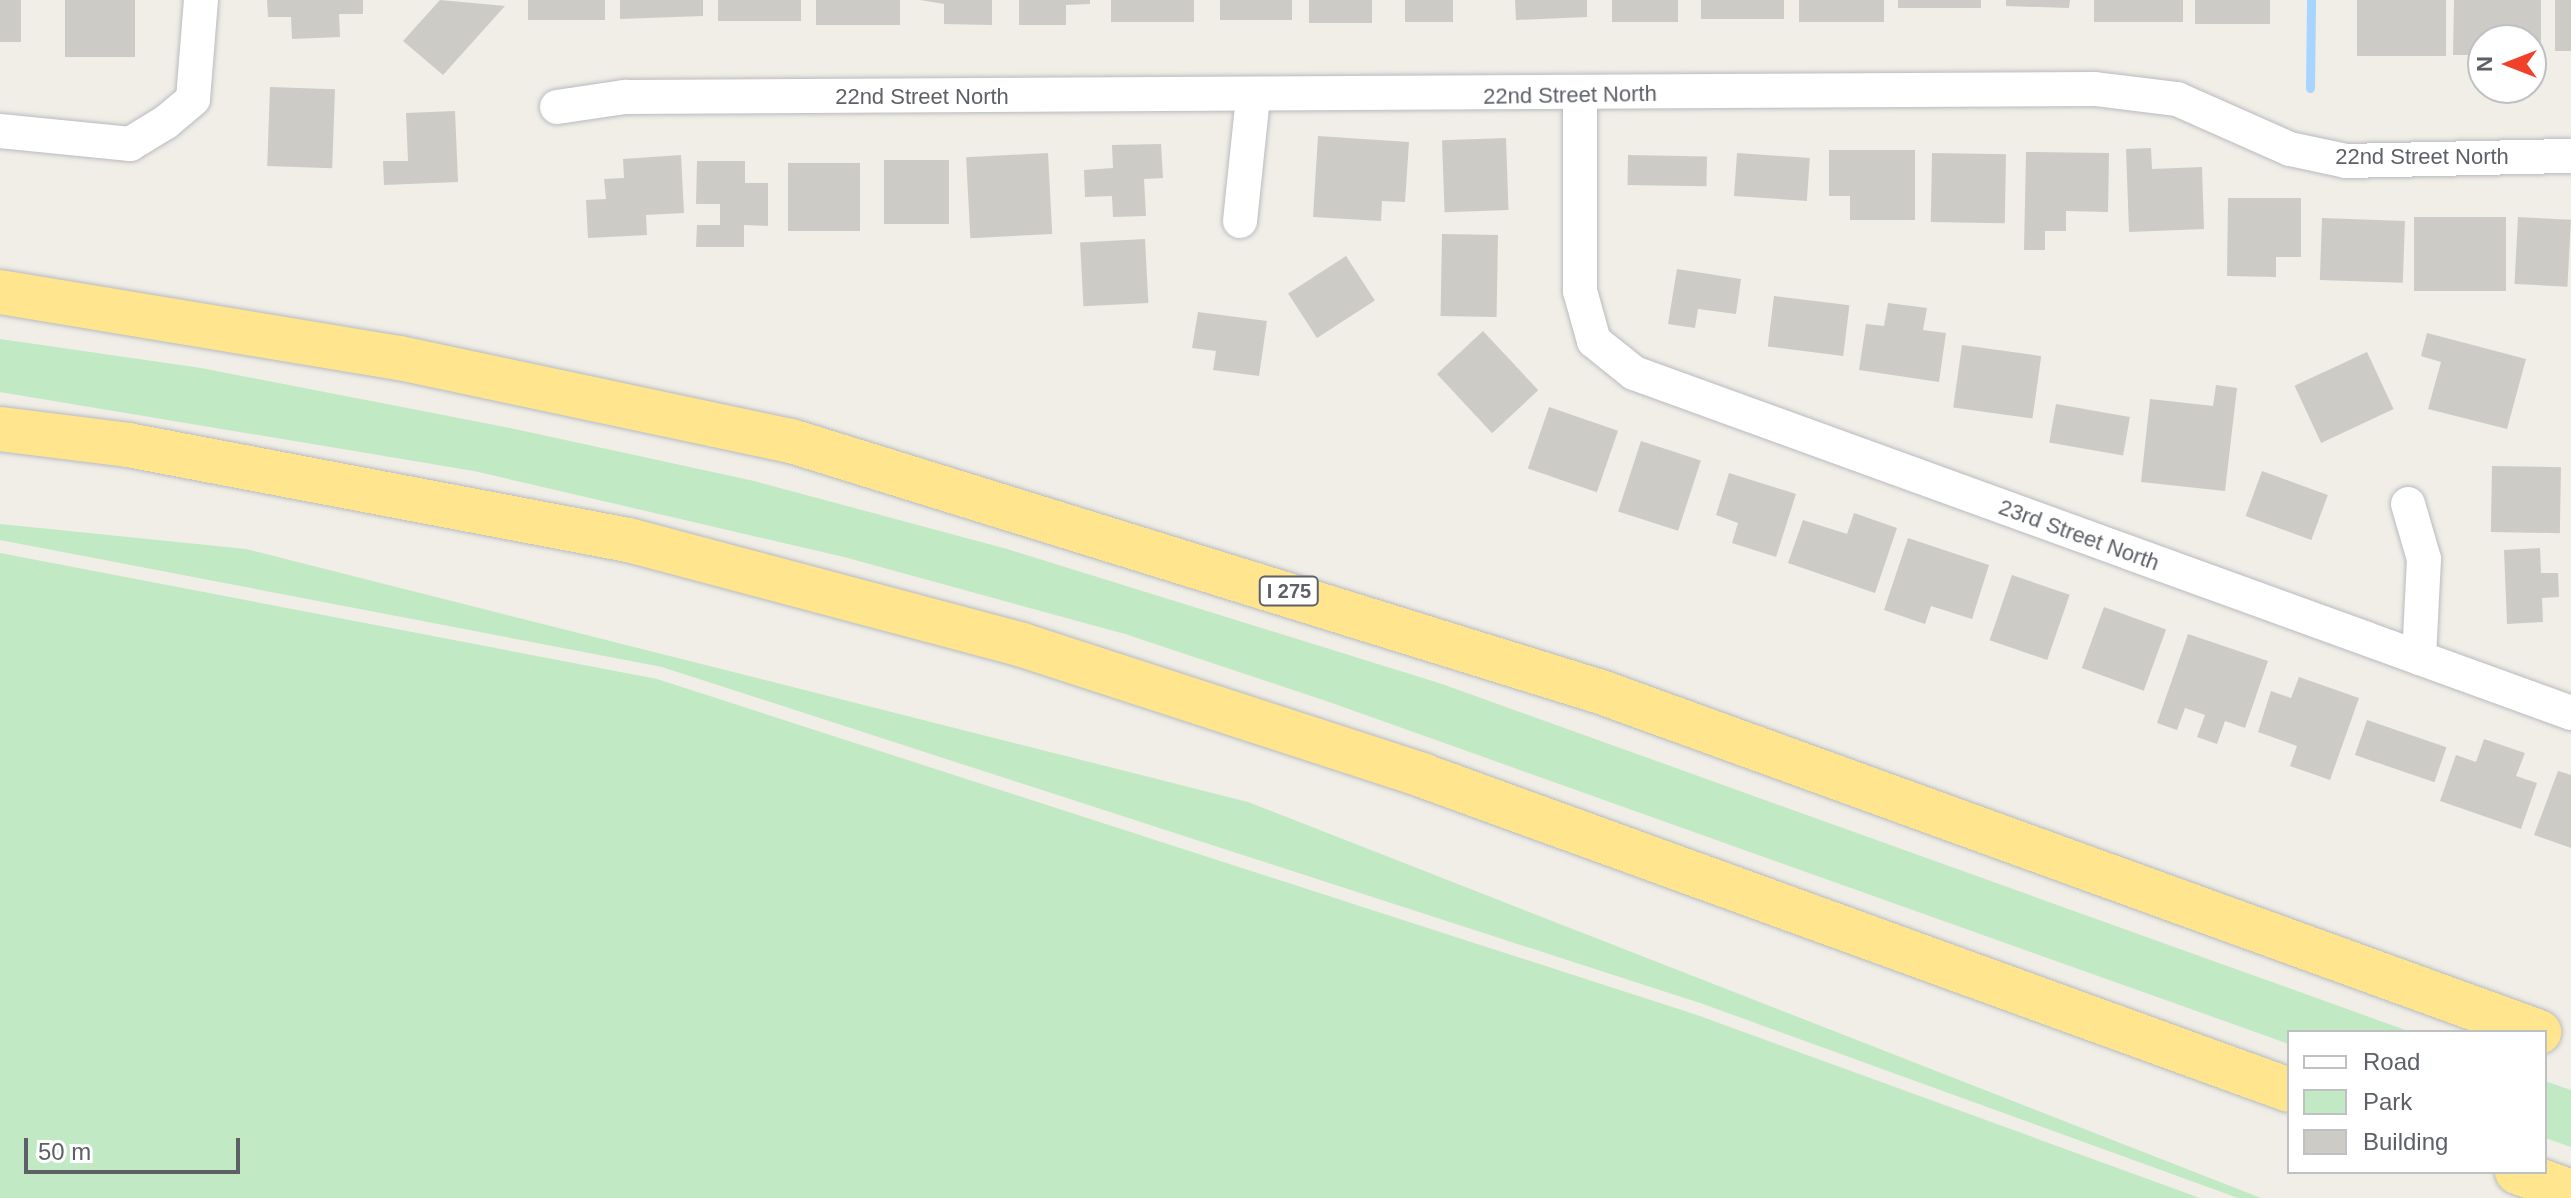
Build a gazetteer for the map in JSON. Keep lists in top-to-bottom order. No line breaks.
{"streets":{"highway":["I 275"],"street":["22nd Street North","23rd Street North"]},"crossings":[["22nd Street North","23rd Street North"]],"legend":["Road","Park","Building"],"scale_bar":"50 m","north":"left"}
